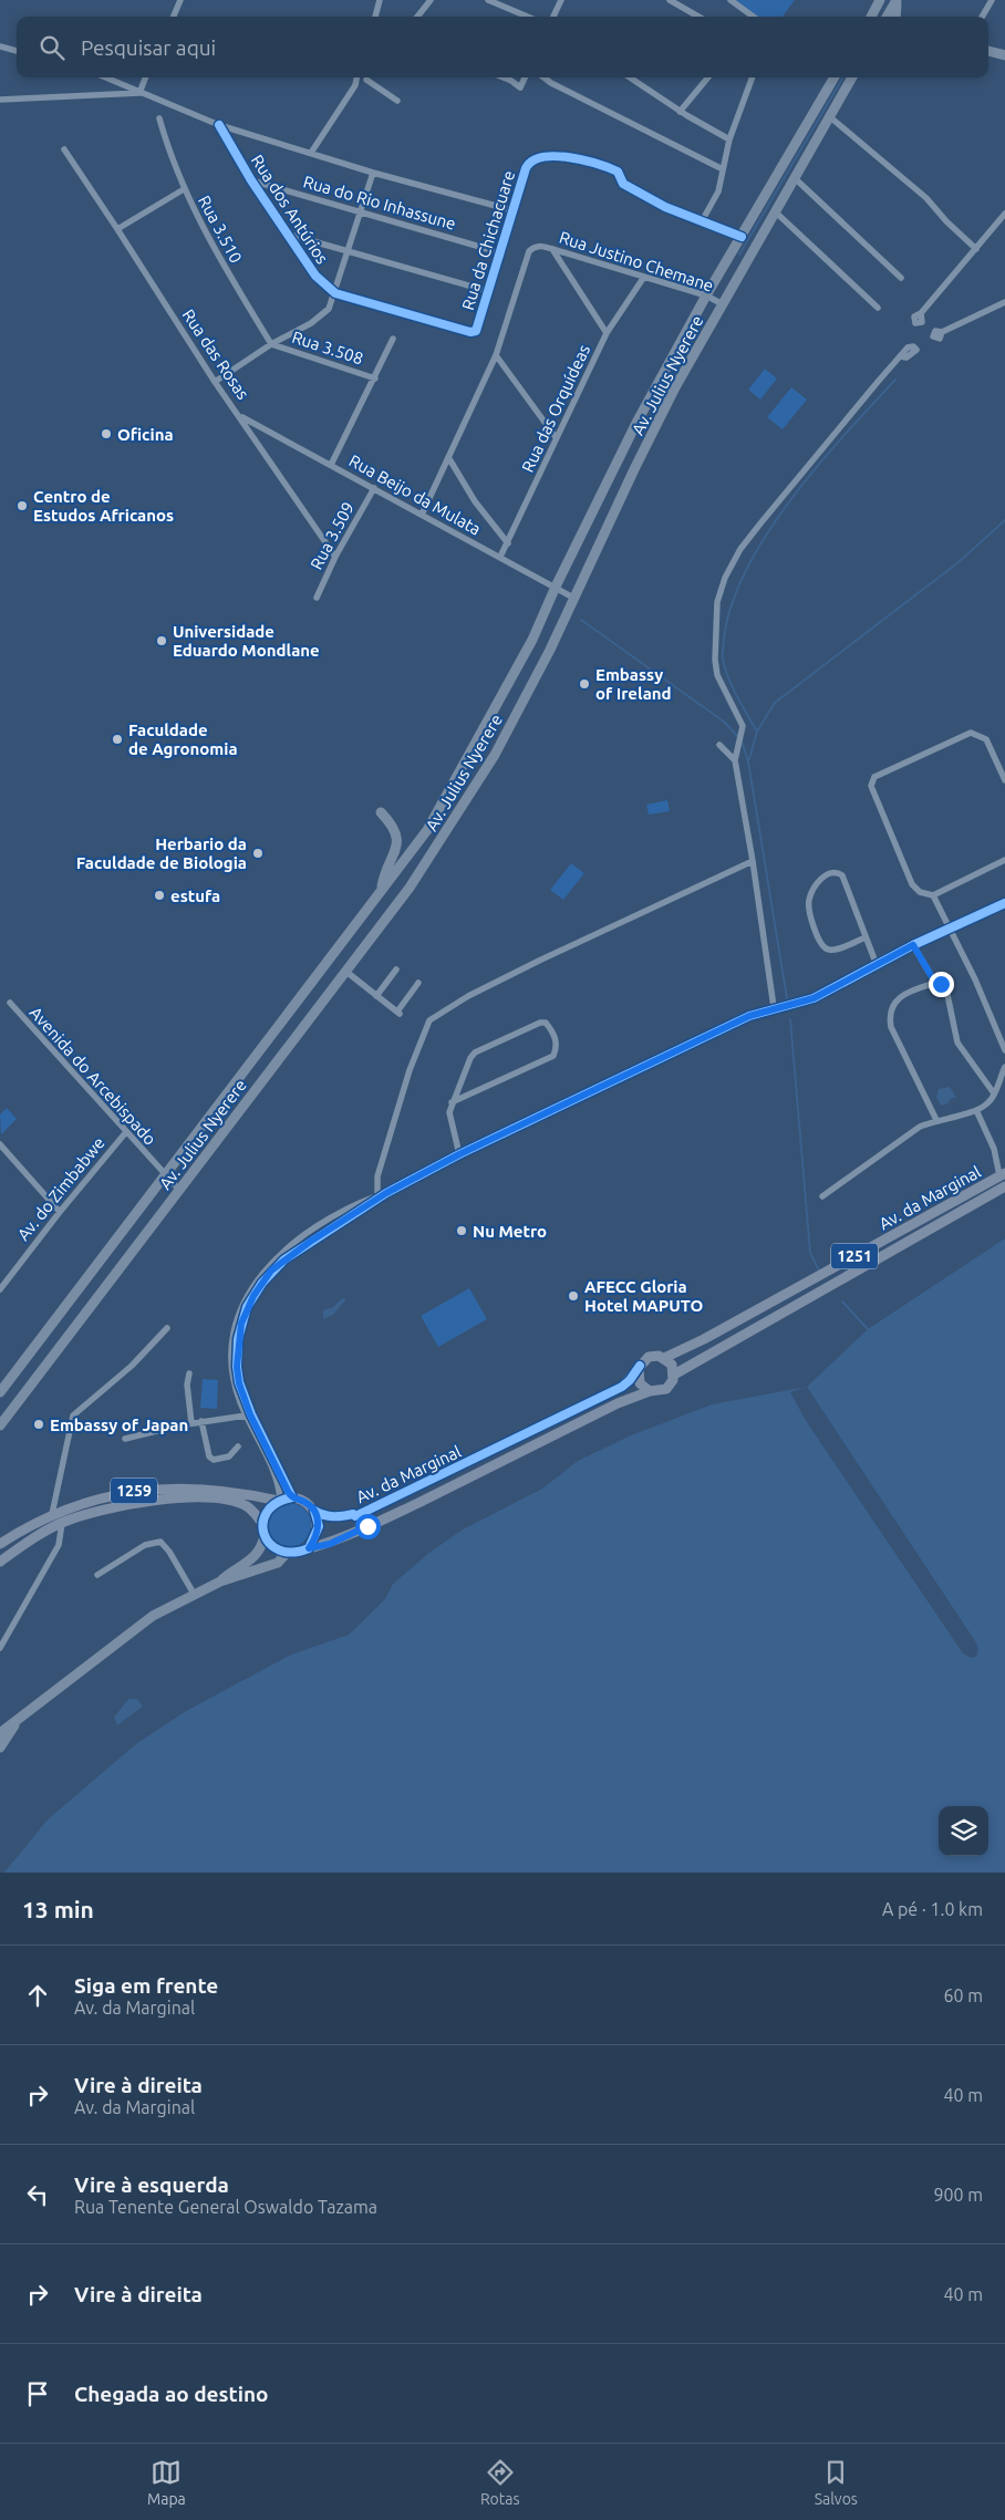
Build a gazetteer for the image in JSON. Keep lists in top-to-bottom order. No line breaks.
{"streets":{"main road":["Av. Julius Nyerere","Av. da Marginal","1251","1259"],"street":["Rua do Rio Inhassune","Rua dos Antúrios","Rua 3.510","Rua da Chichacuare","Rua Justino Chemane","Rua 3.508","Rua das Rosas","Rua das Orquídeas","Rua Beijo da Mulata","Rua 3.509","Avenida do Arcebispado","Av. do Zimbabwe"]},"crossings":[["Rua do Rio Inhassune","Rua dos Antúrios"],["Rua do Rio Inhassune","Rua da Chichacuare"],["Rua dos Antúrios","Rua da Chichacuare"],["Rua 3.510","Rua 3.508"],["Rua da Chichacuare","Av. Julius Nyerere"],["Rua Justino Chemane","Av. Julius Nyerere"],["Rua Justino Chemane","Rua das Orquídeas"],["Rua Justino Chemane","Rua Beijo da Mulata"],["Rua das Rosas","Rua Beijo da Mulata"],["Rua das Rosas","Rua 3.509"],["Av. Julius Nyerere","Rua Beijo da Mulata"],["Av. Julius Nyerere","Avenida do Arcebispado"],["Rua das Orquídeas","Rua Beijo da Mulata"],["Rua Beijo da Mulata","Rua 3.509"],["Avenida do Arcebispado","Av. do Zimbabwe"],["Av. da Marginal","1259"]],"places":["Oficina","Centro de Estudos Africanos","Universidade Eduardo Mondlane","Embassy of Ireland","Faculdade de Agronomia","Herbario da Faculdade de Biologia","estufa","Nu Metro","AFECC Gloria Hotel MAPUTO","Embassy of Japan"],"page":{"search":"Pesquisar aqui","heading":["13 min","A pé · 1.0 km"],"list":[["Siga em frente","Av. da Marginal","60 m"],["Vire à direita","Av. da Marginal","40 m"],["Vire à esquerda","Rua Tenente General Oswaldo Tazama","900 m"],["Vire à direita","40 m"],"Chegada ao destino"],"nav":["Mapa","Rotas","Salvos"]}}
